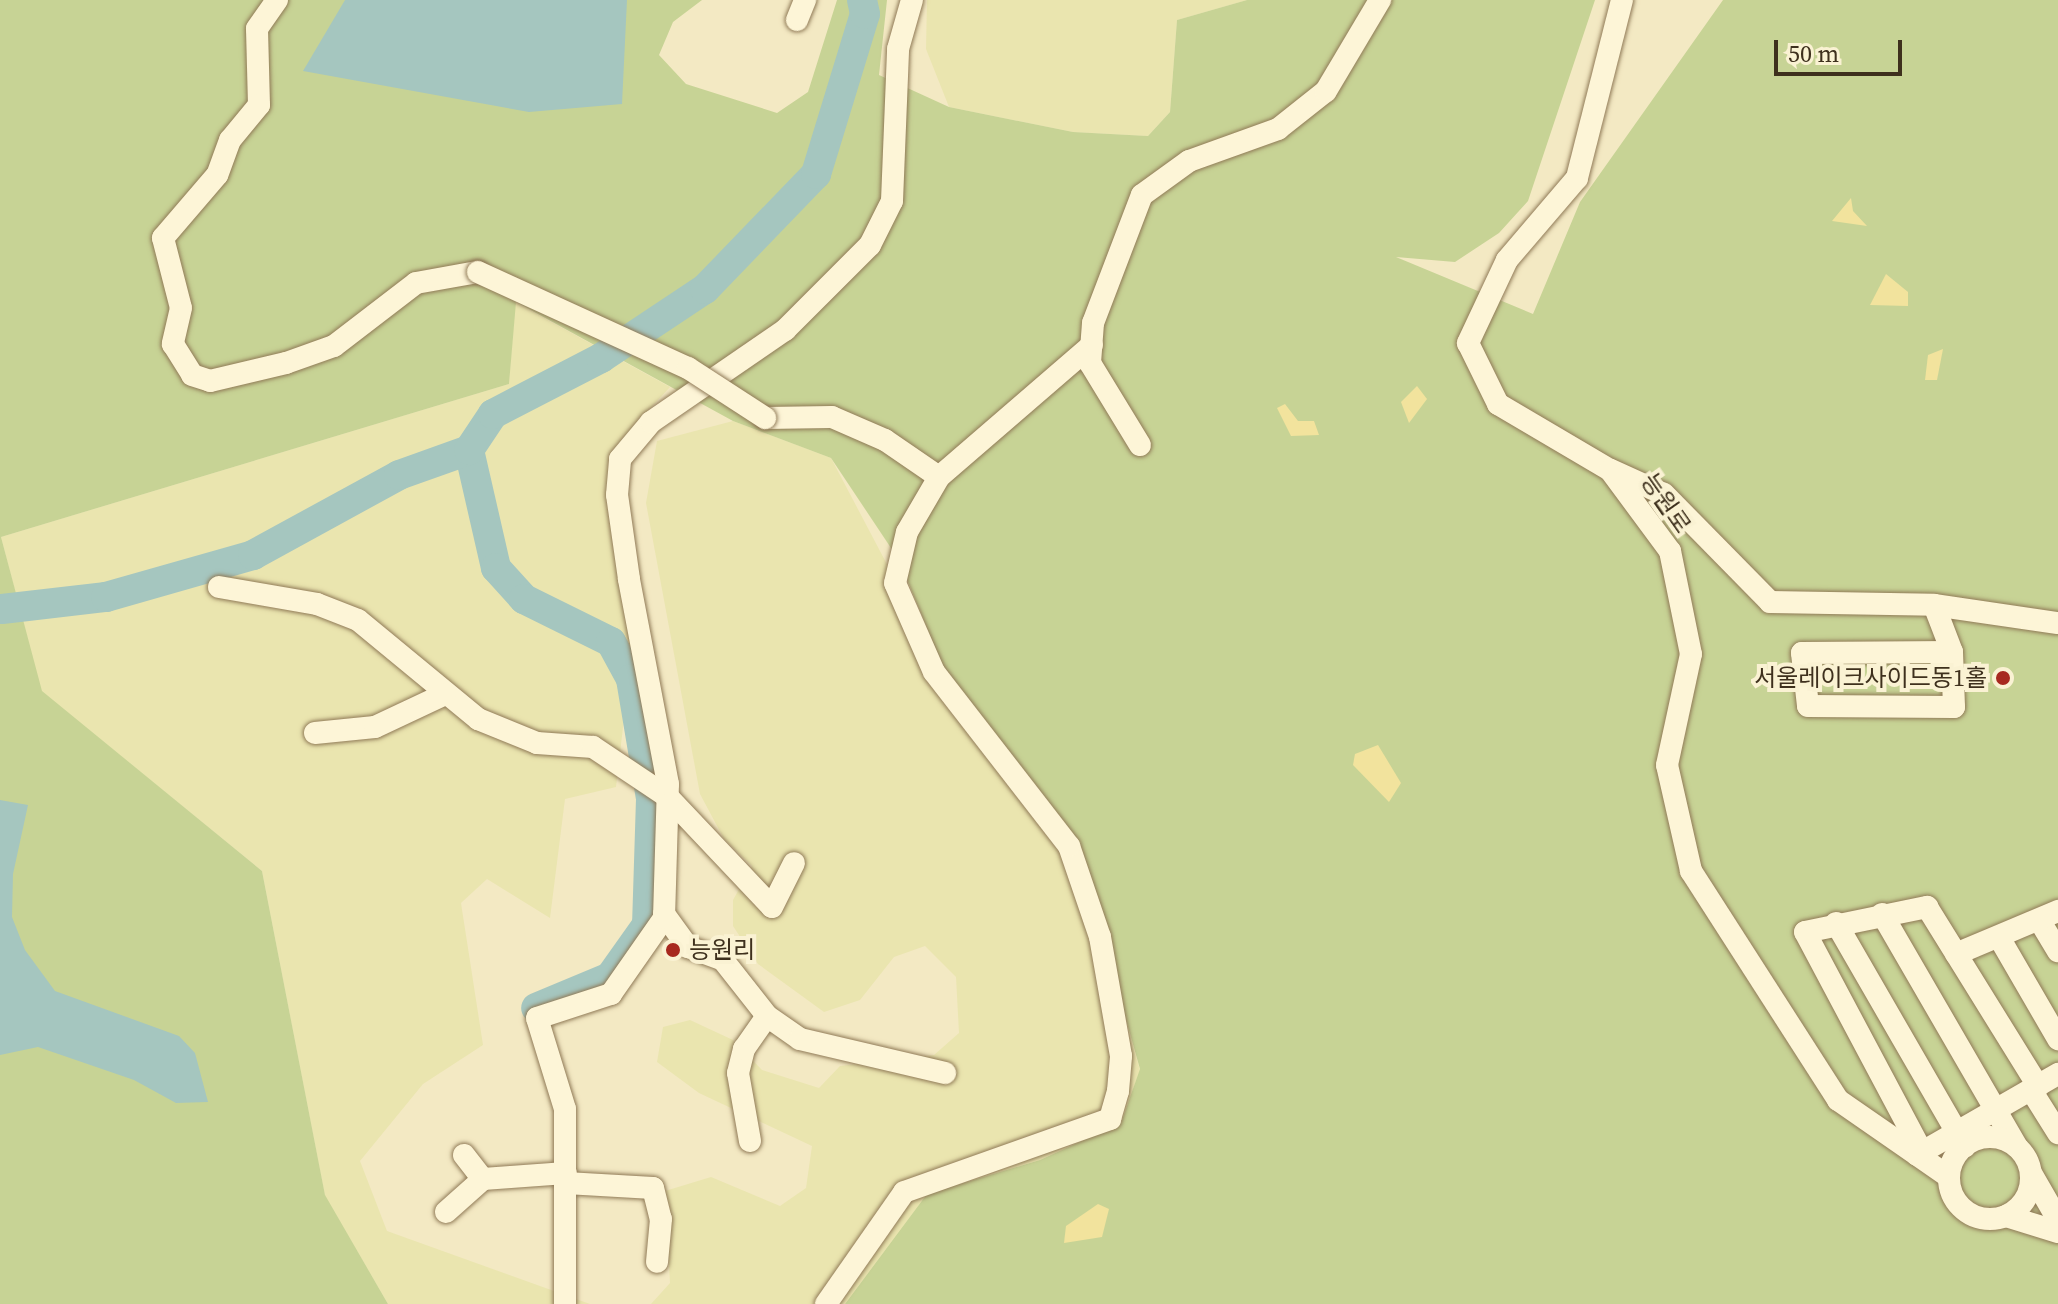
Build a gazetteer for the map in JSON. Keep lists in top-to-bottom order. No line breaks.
{"streets":{"street":["능원로"]},"places":["서울레이크사이드동1홀","능원리"],"scale_bar":"50 m"}
